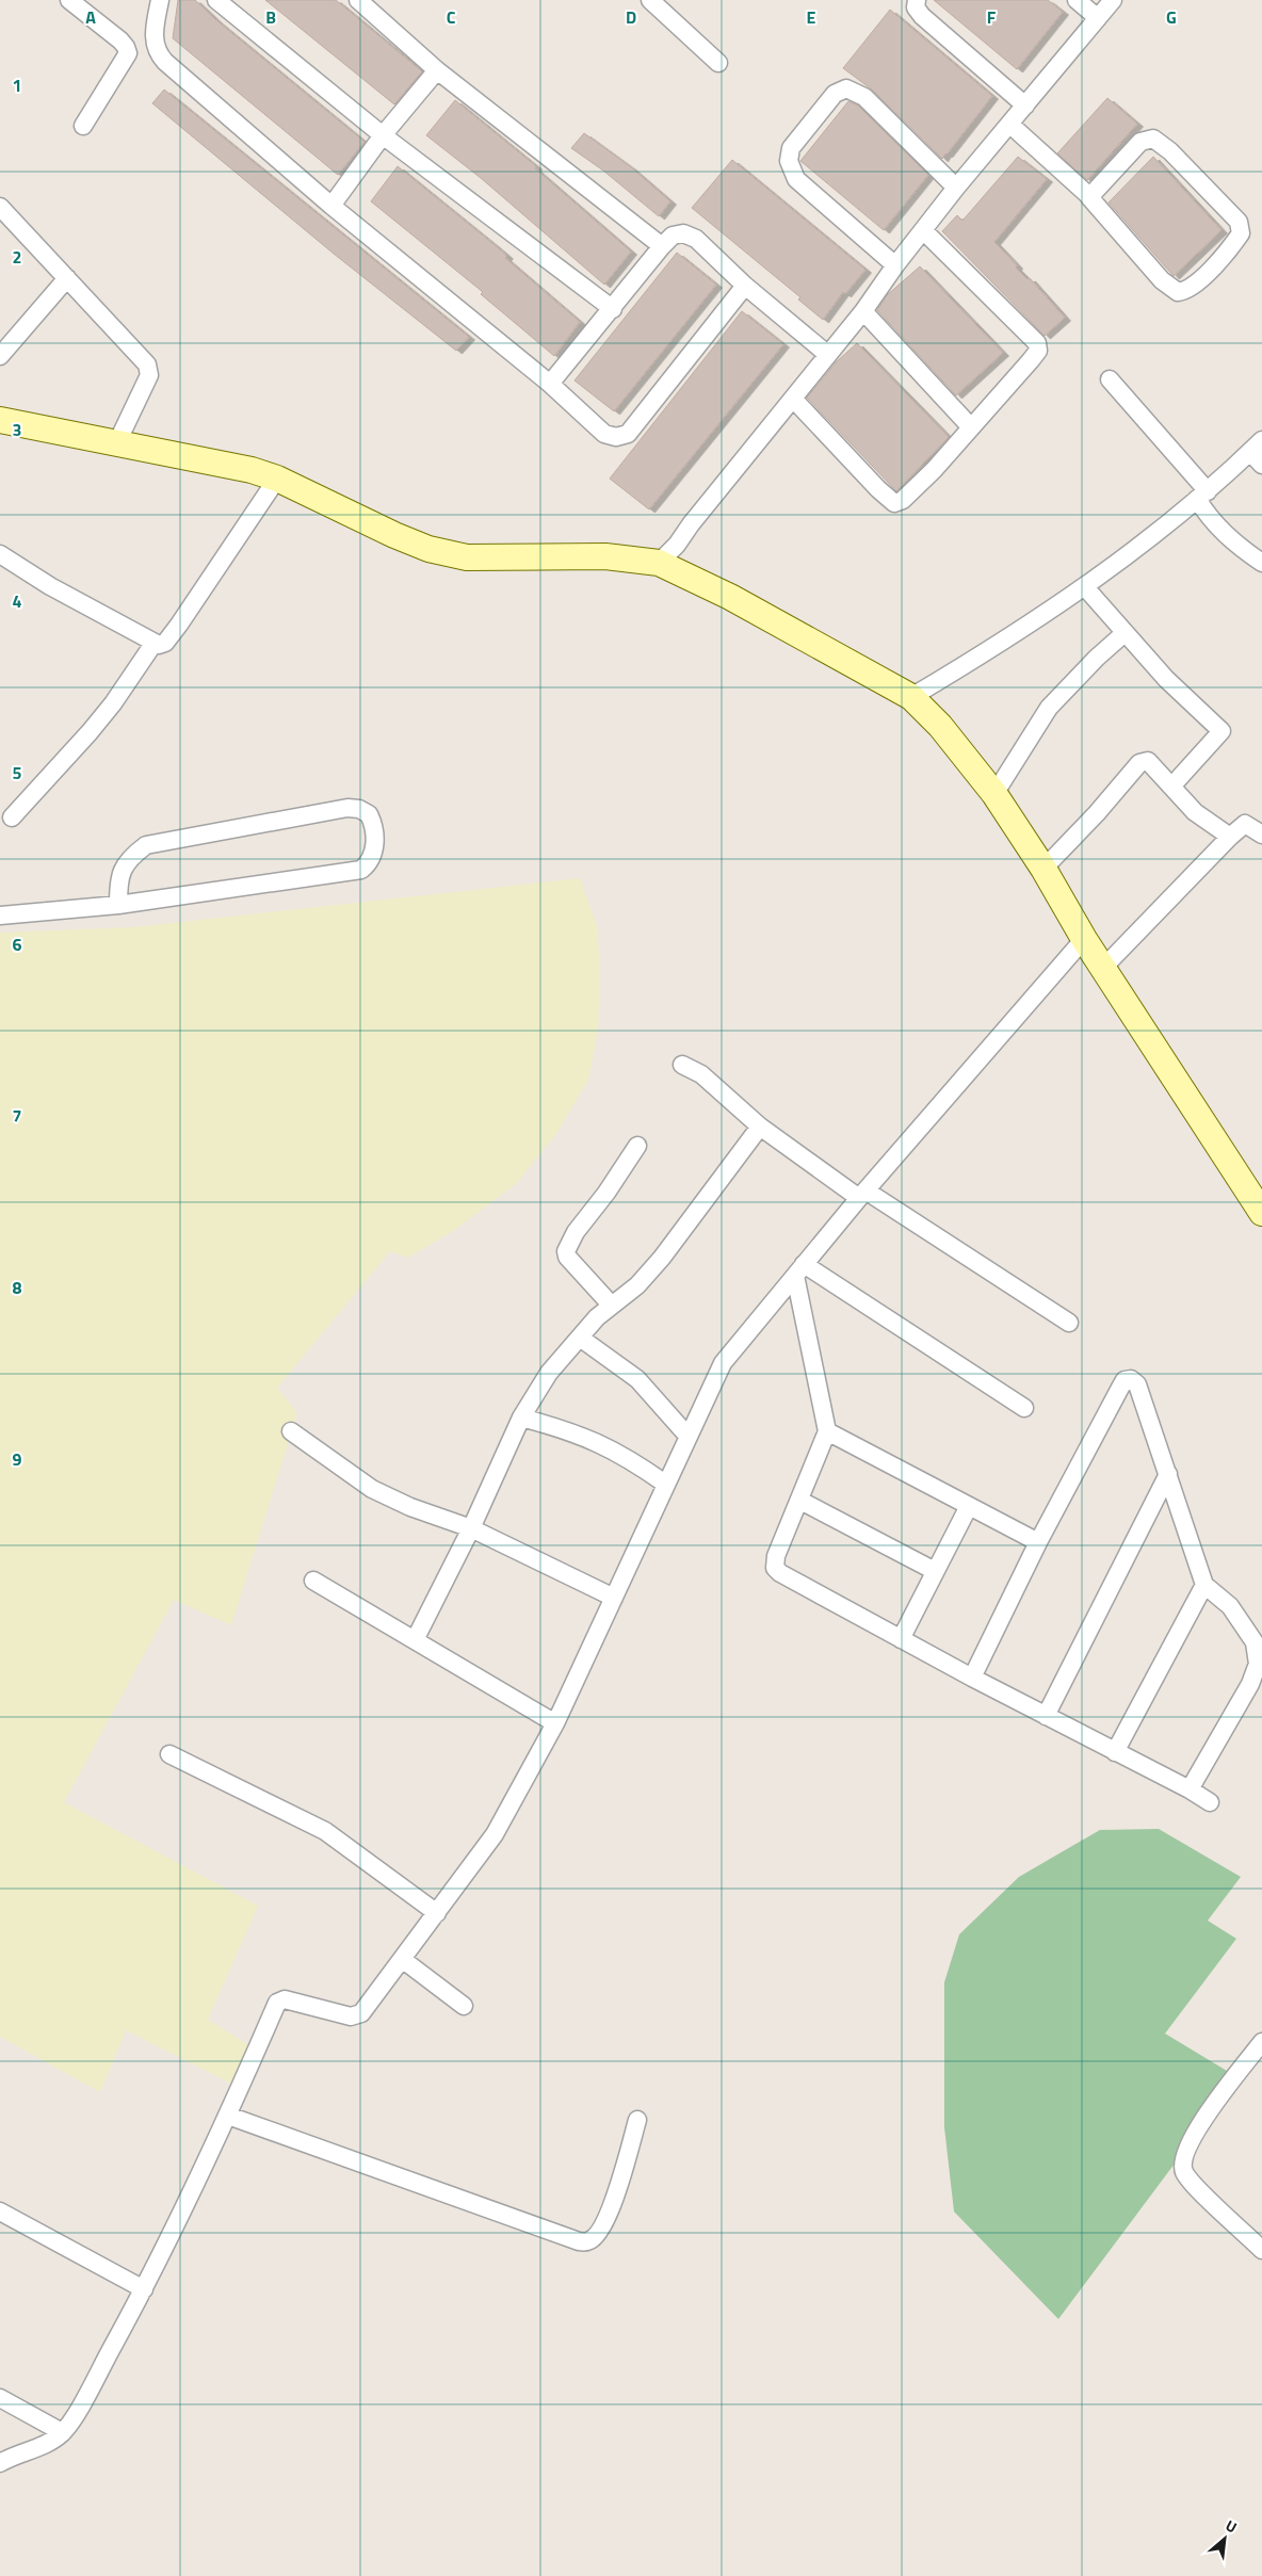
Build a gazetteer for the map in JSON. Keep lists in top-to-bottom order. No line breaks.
{"north":"top right","grid":{"columns":["A","B","C","D","E","F","G"],"rows":["1","2","3","4","5","6","7","8","9"]}}
